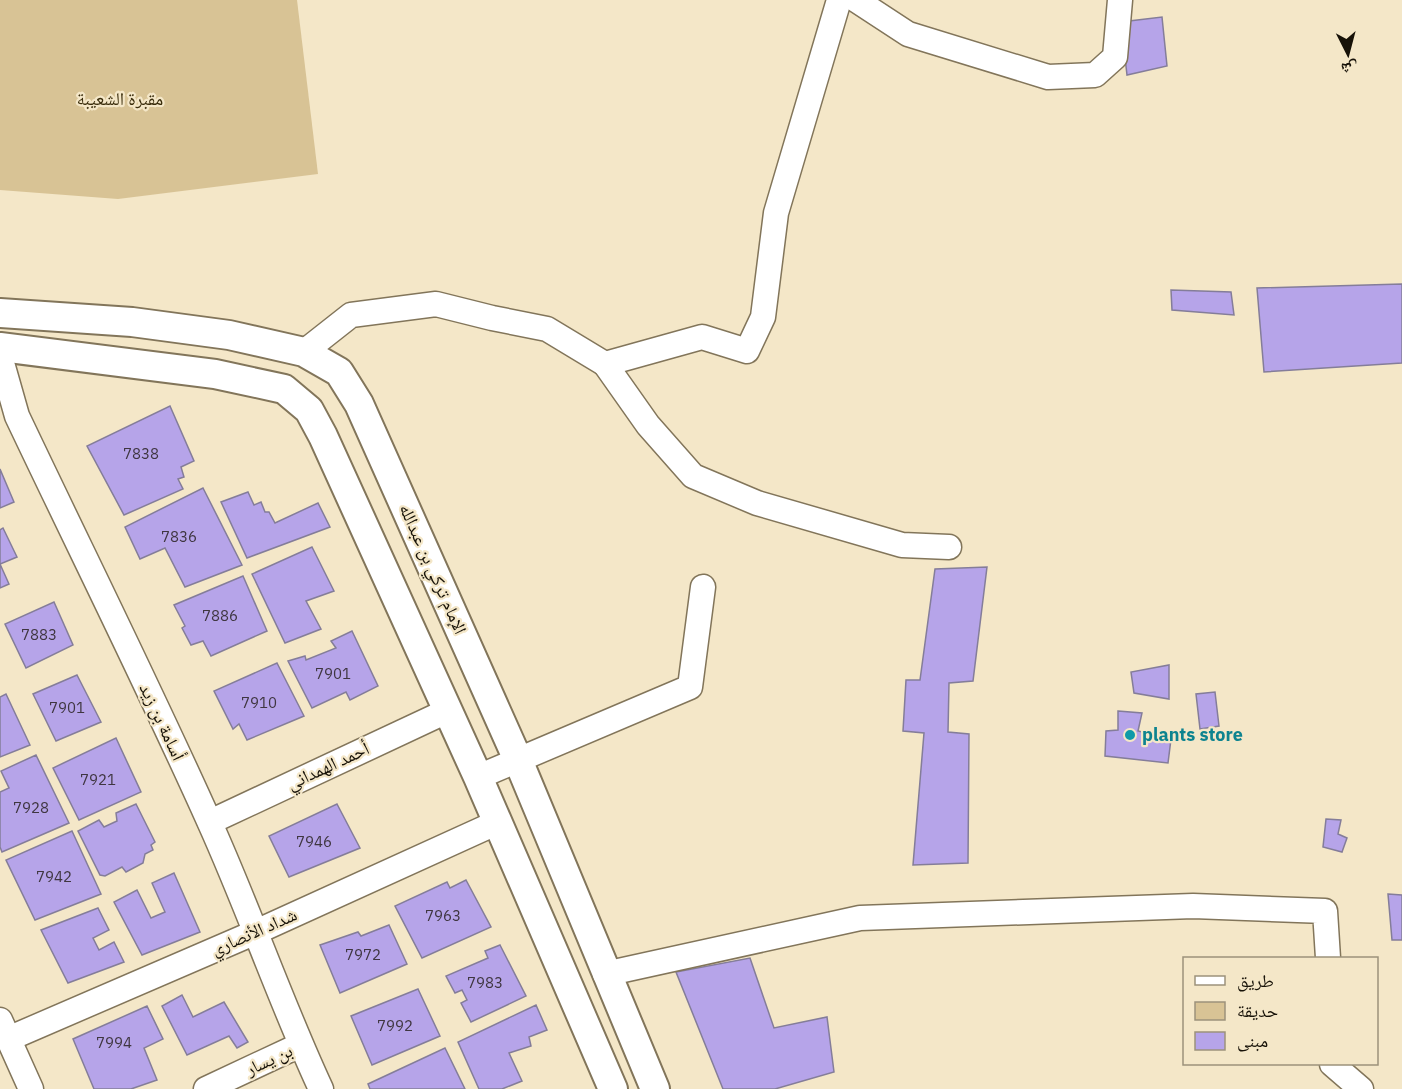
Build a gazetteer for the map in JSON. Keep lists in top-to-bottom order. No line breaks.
{"streets":{"street":["الإمام تركي بن عبدالله","أسامة بن زيد","أحمد الهمداني","شداد الأنصاري","بن يسار"]},"crossings":[["أسامة بن زيد","أحمد الهمداني"],["أسامة بن زيد","شداد الأنصاري"],["أسامة بن زيد","بن يسار"]],"parks":["مقبرة الشعيبة"],"places":["plants store"],"house_numbers":["7838","7836","7886","7883","7901","7910","7901","7921","7928","7946","7942","7963","7972","7983","7992","7994"],"legend":["طريق","حديقة","مبنى"],"north":"bottom"}
